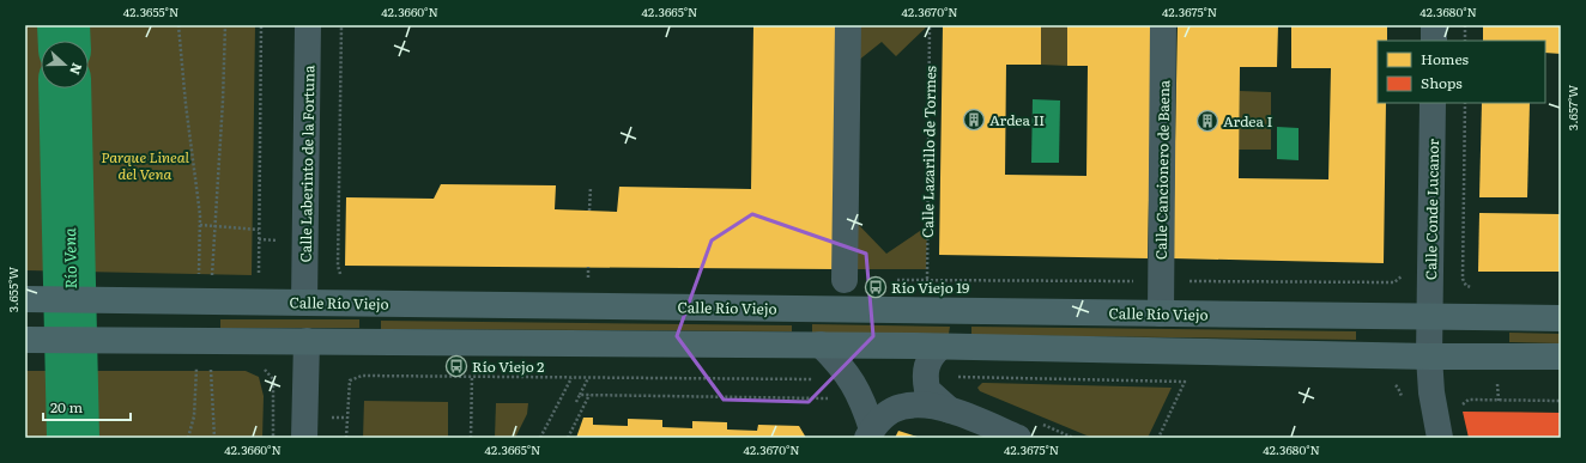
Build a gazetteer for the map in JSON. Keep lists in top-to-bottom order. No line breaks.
{"streets":{"main road":["Calle Río Viejo"],"street":["Calle Laberinto de la Fortuna","Calle Cancionero de Baena","Calle Conde Lucanor"],"path":["Calle Lazarillo de Tormes"]},"crossings":[["Calle Laberinto de la Fortuna","Calle Río Viejo"],["Calle Cancionero de Baena","Calle Río Viejo"],["Calle Conde Lucanor","Calle Río Viejo"]],"water":["Río Vena"],"parks":["Parque Lineal del Vena"],"places":{"building":["Ardea II","Ardea I"],"bus stop":["Río Viejo 19","Río Viejo 2"]},"legend":["Homes","Shops"],"scale_bar":"20 m","north":"right","coordinates":["42.3655°N","42.3660°N","42.3665°N","42.3670°N","42.3675°N","42.3680°N","3.657°W","3.655°W"]}
